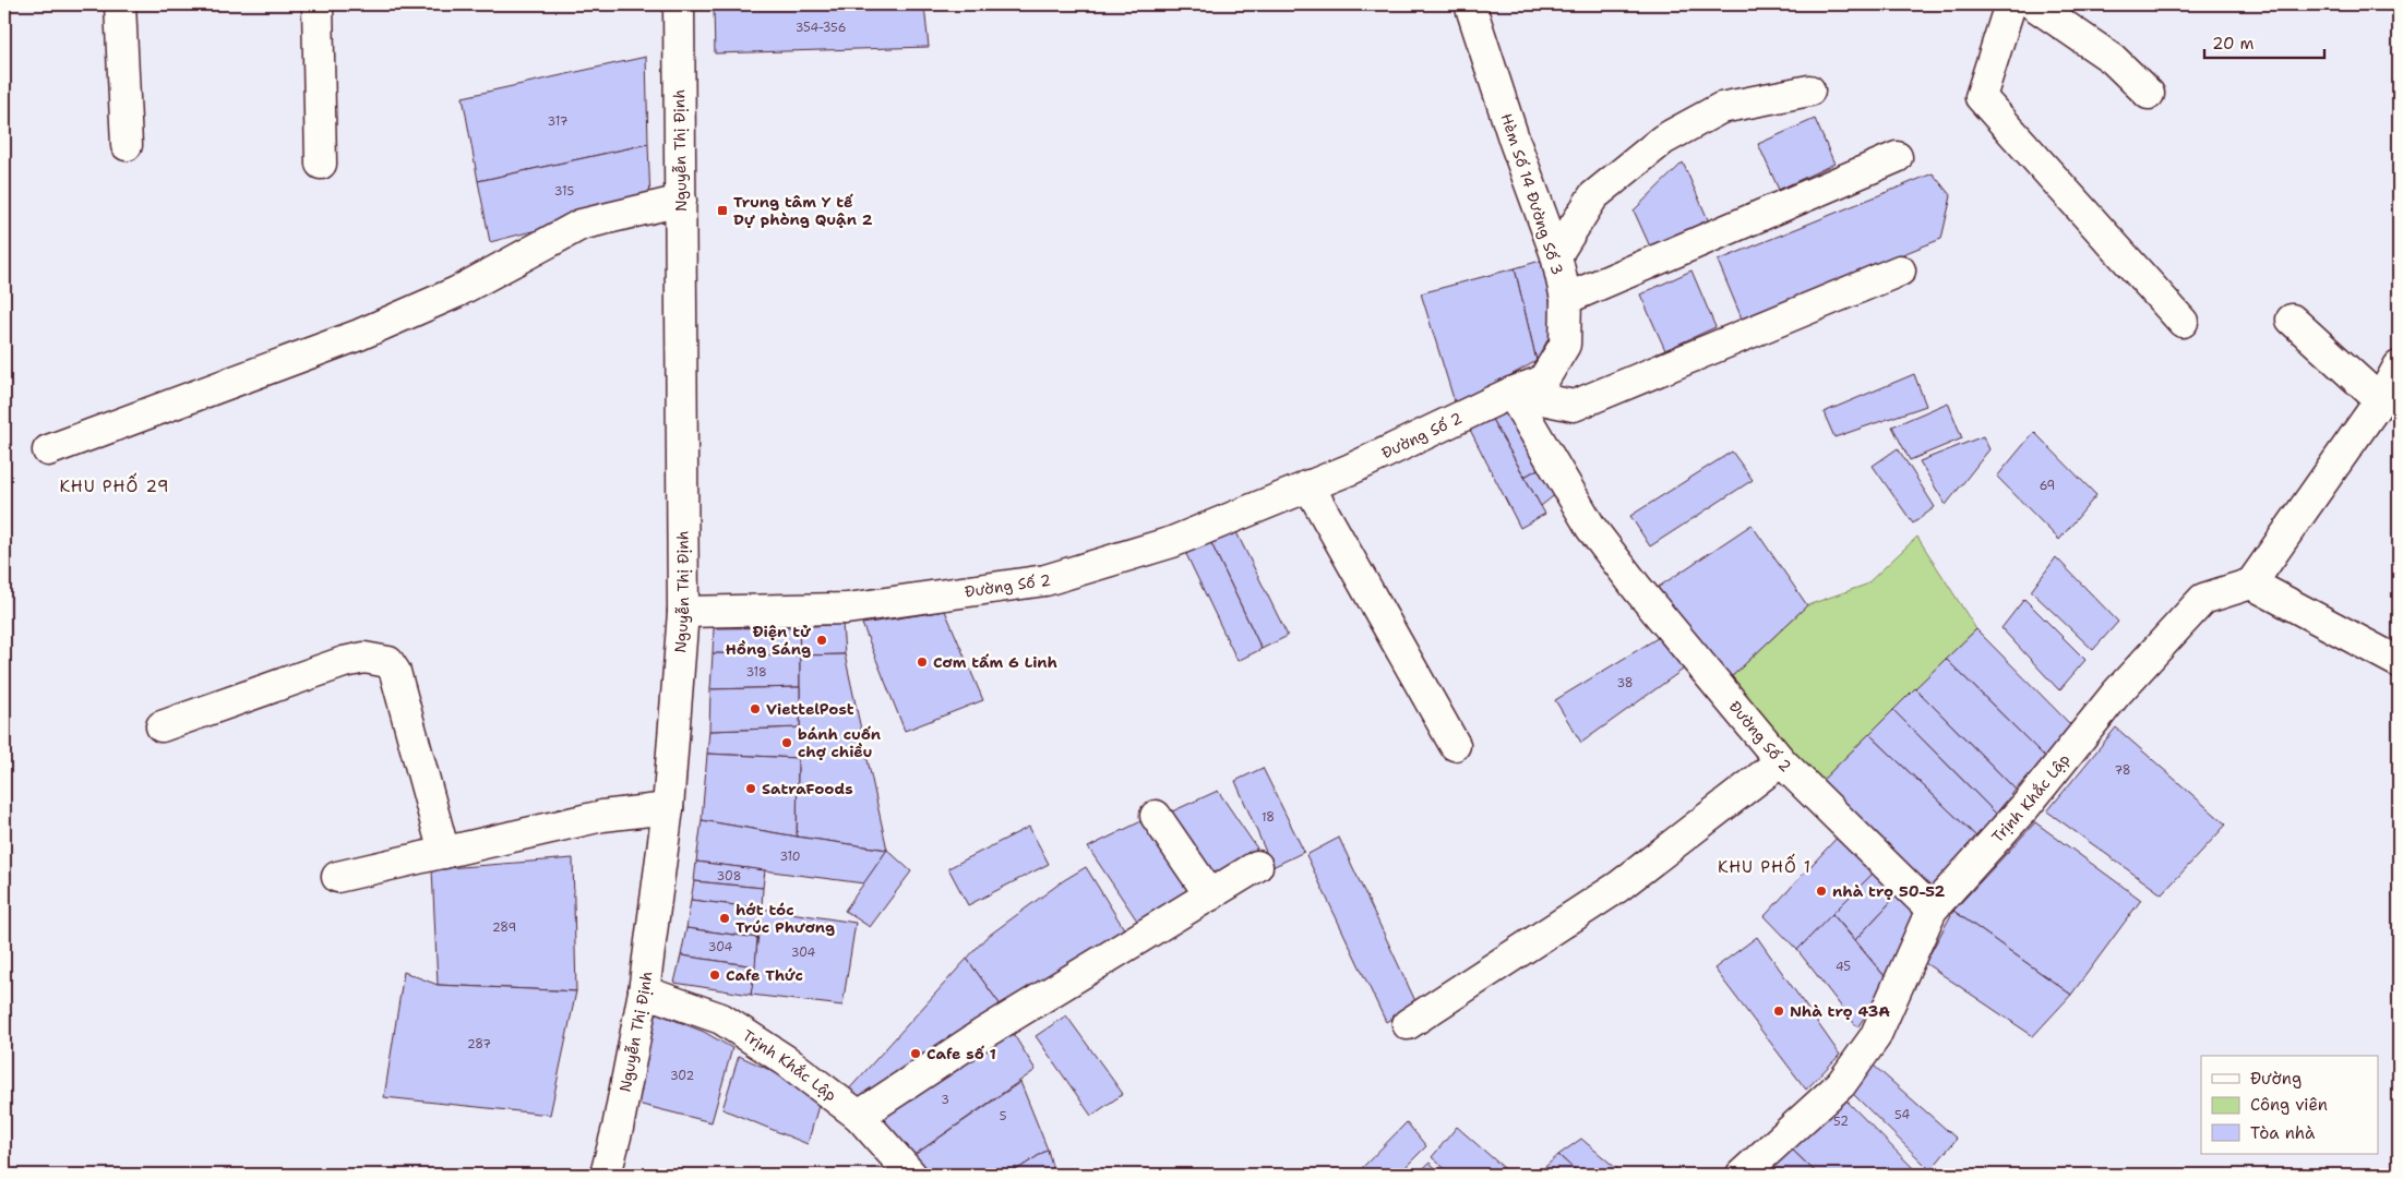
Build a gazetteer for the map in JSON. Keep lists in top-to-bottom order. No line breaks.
{"streets":{"street":["Nguyễn Thị Định","Hèm Số 14 Đường Số 3","Đường Số 2","Trịnh Khắc Lập"]},"crossings":[["Nguyễn Thị Định","Đường Số 2"],["Nguyễn Thị Định","Trịnh Khắc Lập"],["Hèm Số 14 Đường Số 3","Đường Số 2"],["Đường Số 2","Trịnh Khắc Lập"]],"districts":["KHU PHỐ 29","KHU PHỐ 1"],"places":{"transit":["Trung tâm Y tế Dự phòng Quận 2"],"other":["Điện tử Hồng Sáng","Cơm tấm 6 Linh","ViettelPost","bánh cuốn chợ chiều","SatraFoods","nhà trọ 50-52","hớt tóc Trúc Phương","Cafe Thức","Nhà trọ 43A","Cafe số 1"]},"house_numbers":["354-356","317","315","69","318","38","78","18","310","308","289","304","304","45","287","302","3","54","5","52"],"legend":["Đường","Công viên","Tòa nhà"],"scale_bar":"20 m"}
